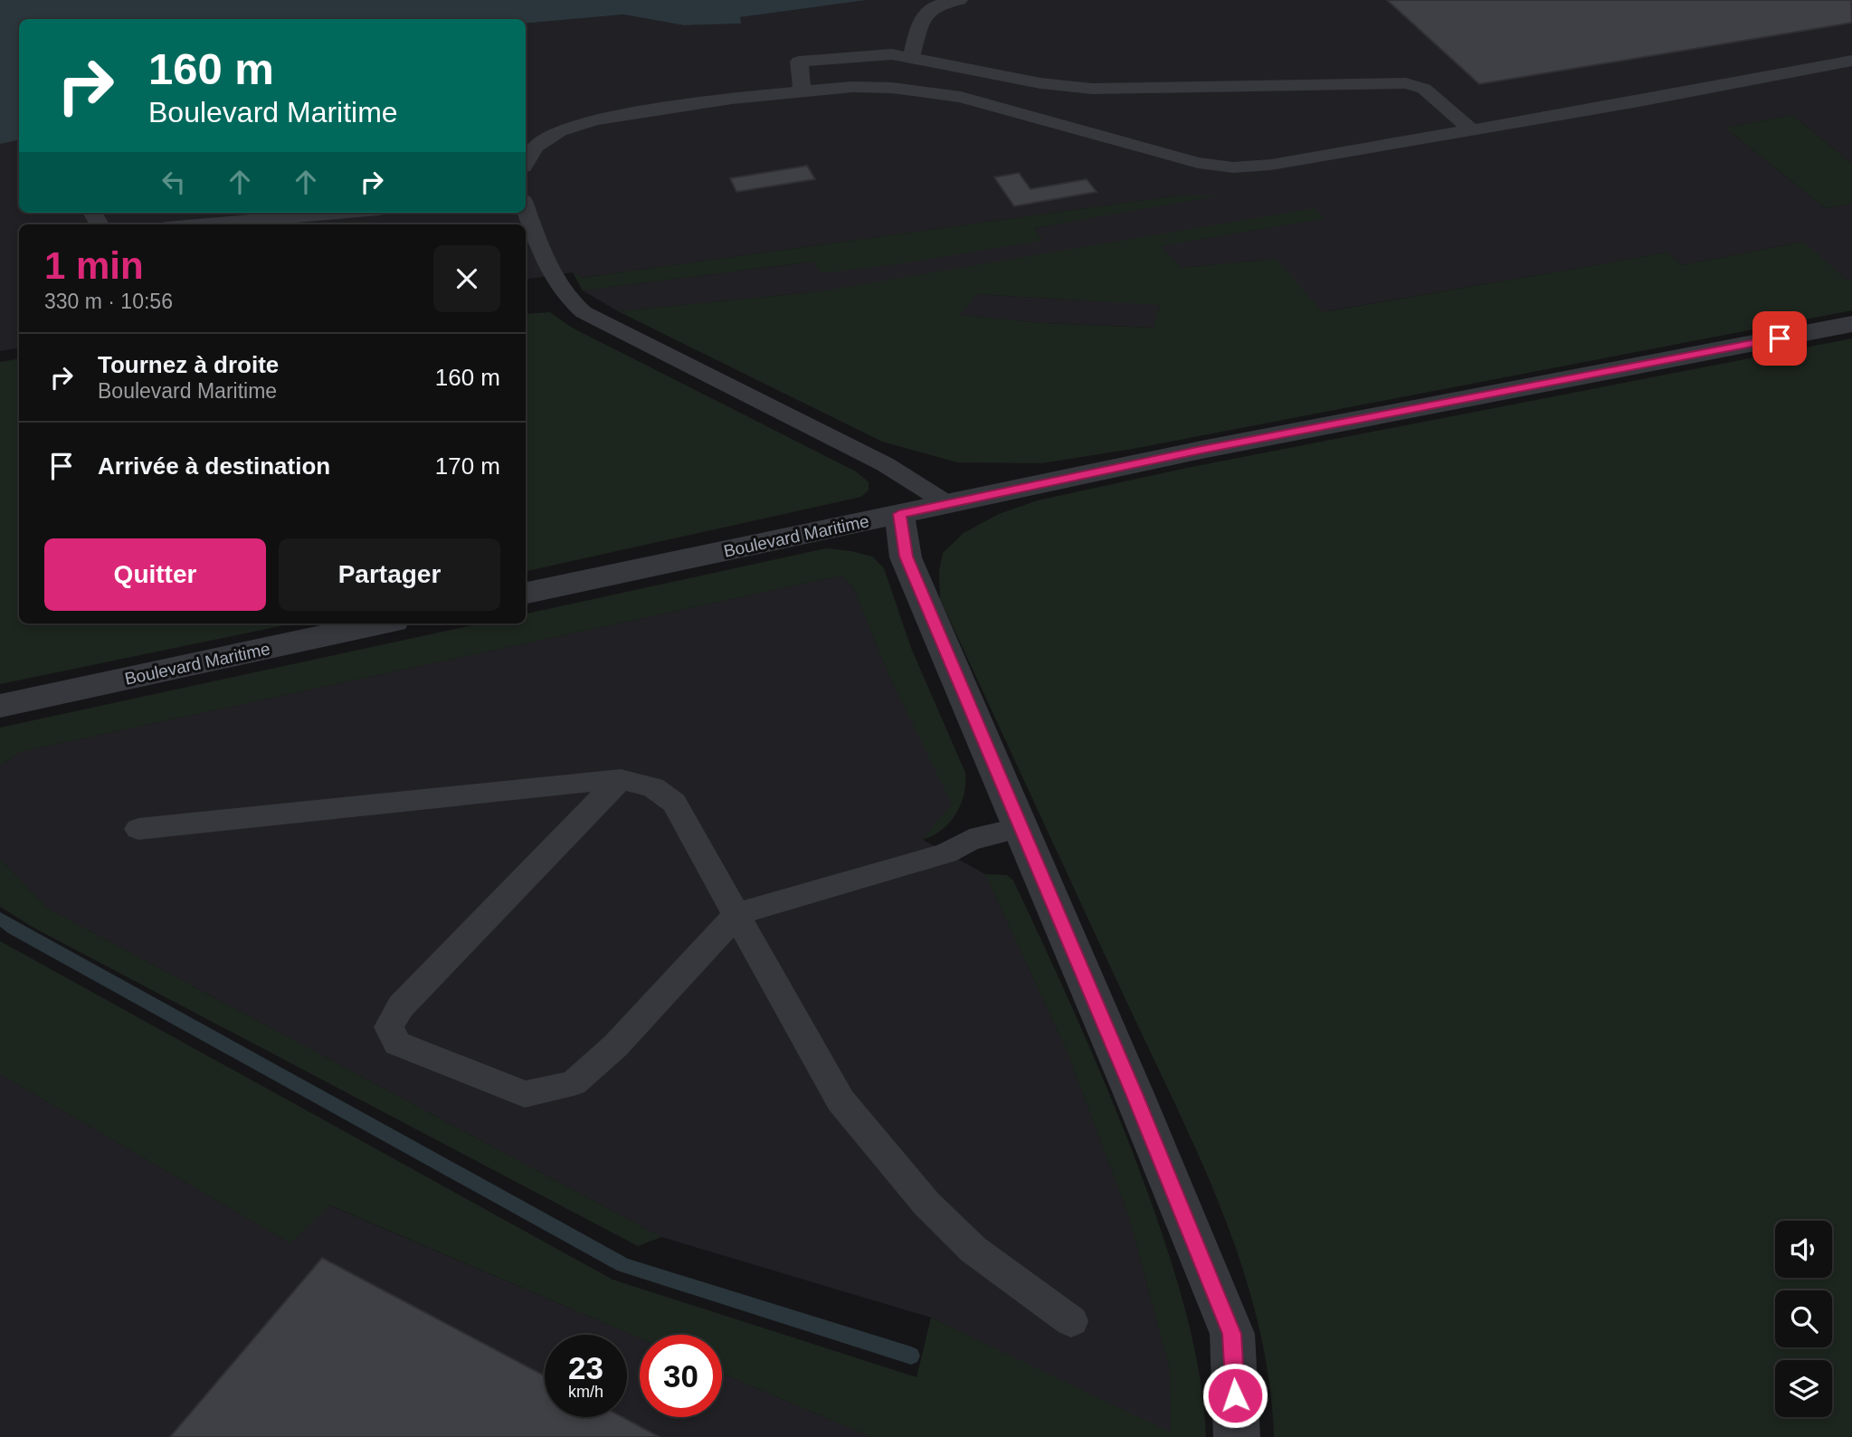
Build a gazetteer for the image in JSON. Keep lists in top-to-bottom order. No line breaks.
{"streets":{"street":["Boulevard Maritime"]},"page":{"turn":["160 m","Boulevard Maritime"],"heading":["1 min","330 m · 10:56"],"list":[{"name":"Tournez à droite","note":"Boulevard Maritime","value":"160 m"},{"name":"Arrivée à destination","value":"170 m"}],"buttons":["Quitter","Partager"],"speed":"23 km/h","limit":"30"}}
